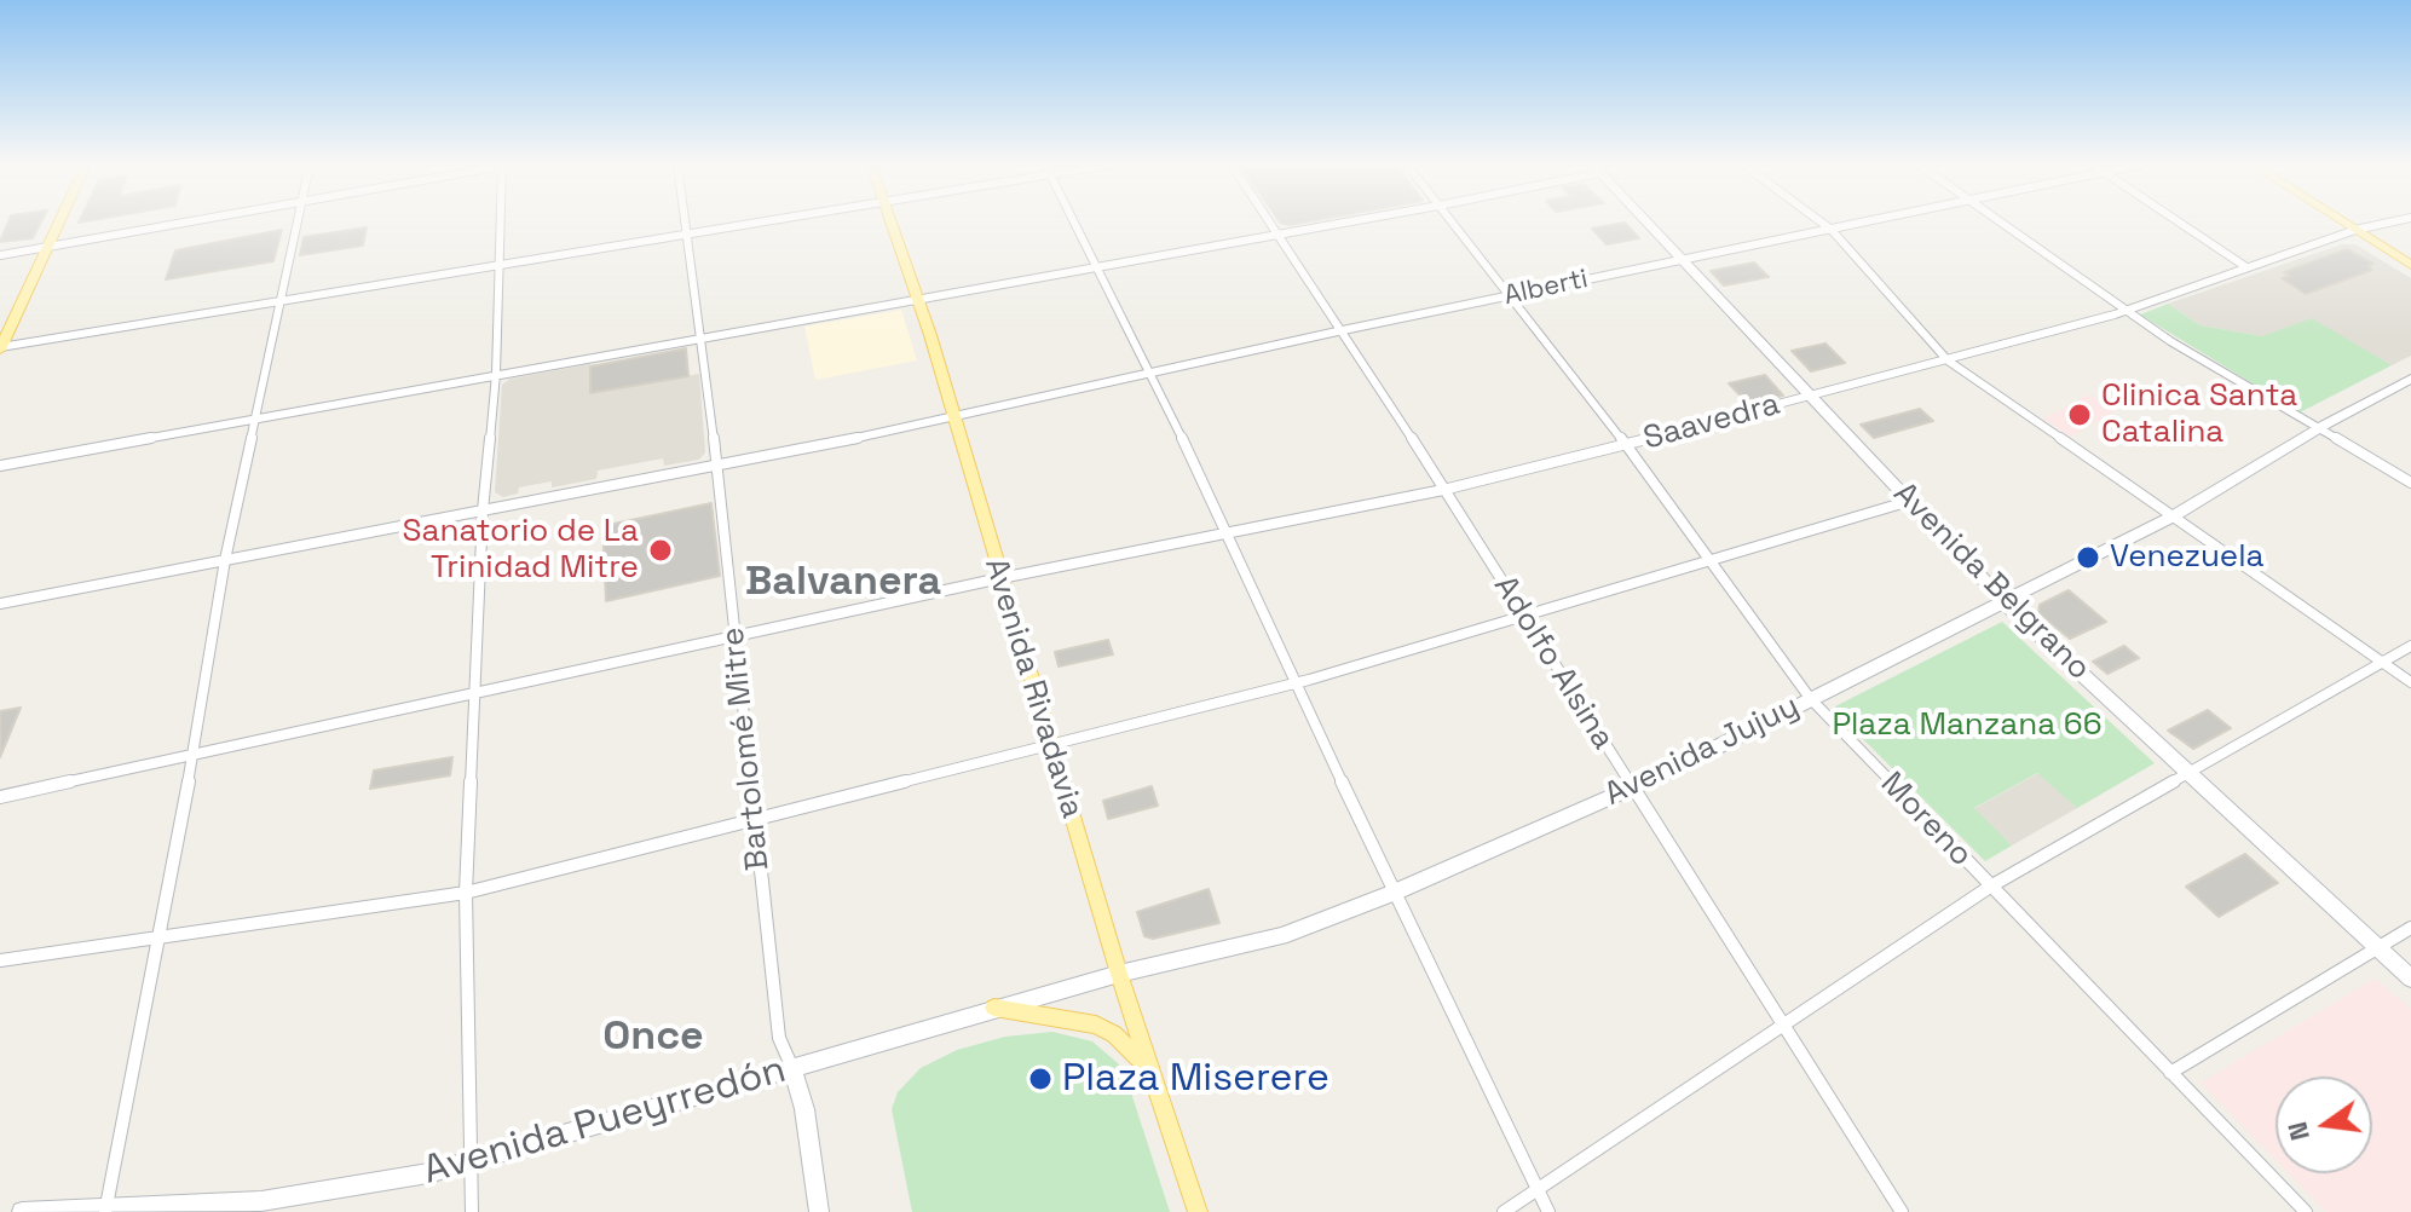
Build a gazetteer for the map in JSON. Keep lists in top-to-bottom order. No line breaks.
{"streets":{"main road":["Avenida Belgrano","Avenida Rivadavia","Bartolomé Mitre","Avenida Jujuy","Avenida Pueyrredón"],"street":["Alberti","Saavedra","Adolfo Alsina","Moreno"]},"crossings":[["Alberti","Avenida Belgrano"],["Alberti","Adolfo Alsina"],["Alberti","Avenida Rivadavia"],["Alberti","Bartolomé Mitre"],["Alberti","Moreno"],["Saavedra","Avenida Belgrano"],["Saavedra","Adolfo Alsina"],["Saavedra","Avenida Rivadavia"],["Saavedra","Bartolomé Mitre"],["Saavedra","Moreno"],["Avenida Belgrano","Avenida Jujuy"],["Adolfo Alsina","Avenida Jujuy"],["Avenida Rivadavia","Avenida Jujuy"],["Avenida Rivadavia","Avenida Pueyrredón"],["Bartolomé Mitre","Avenida Pueyrredón"],["Avenida Jujuy","Moreno"],["Avenida Jujuy","Avenida Pueyrredón"]],"districts":["Balvanera","Once"],"parks":["Plaza Manzana 66"],"places":["Clinica Santa Catalina","Sanatorio de La Trinidad Mitre","Venezuela","Plaza Miserere"],"north":"left"}
